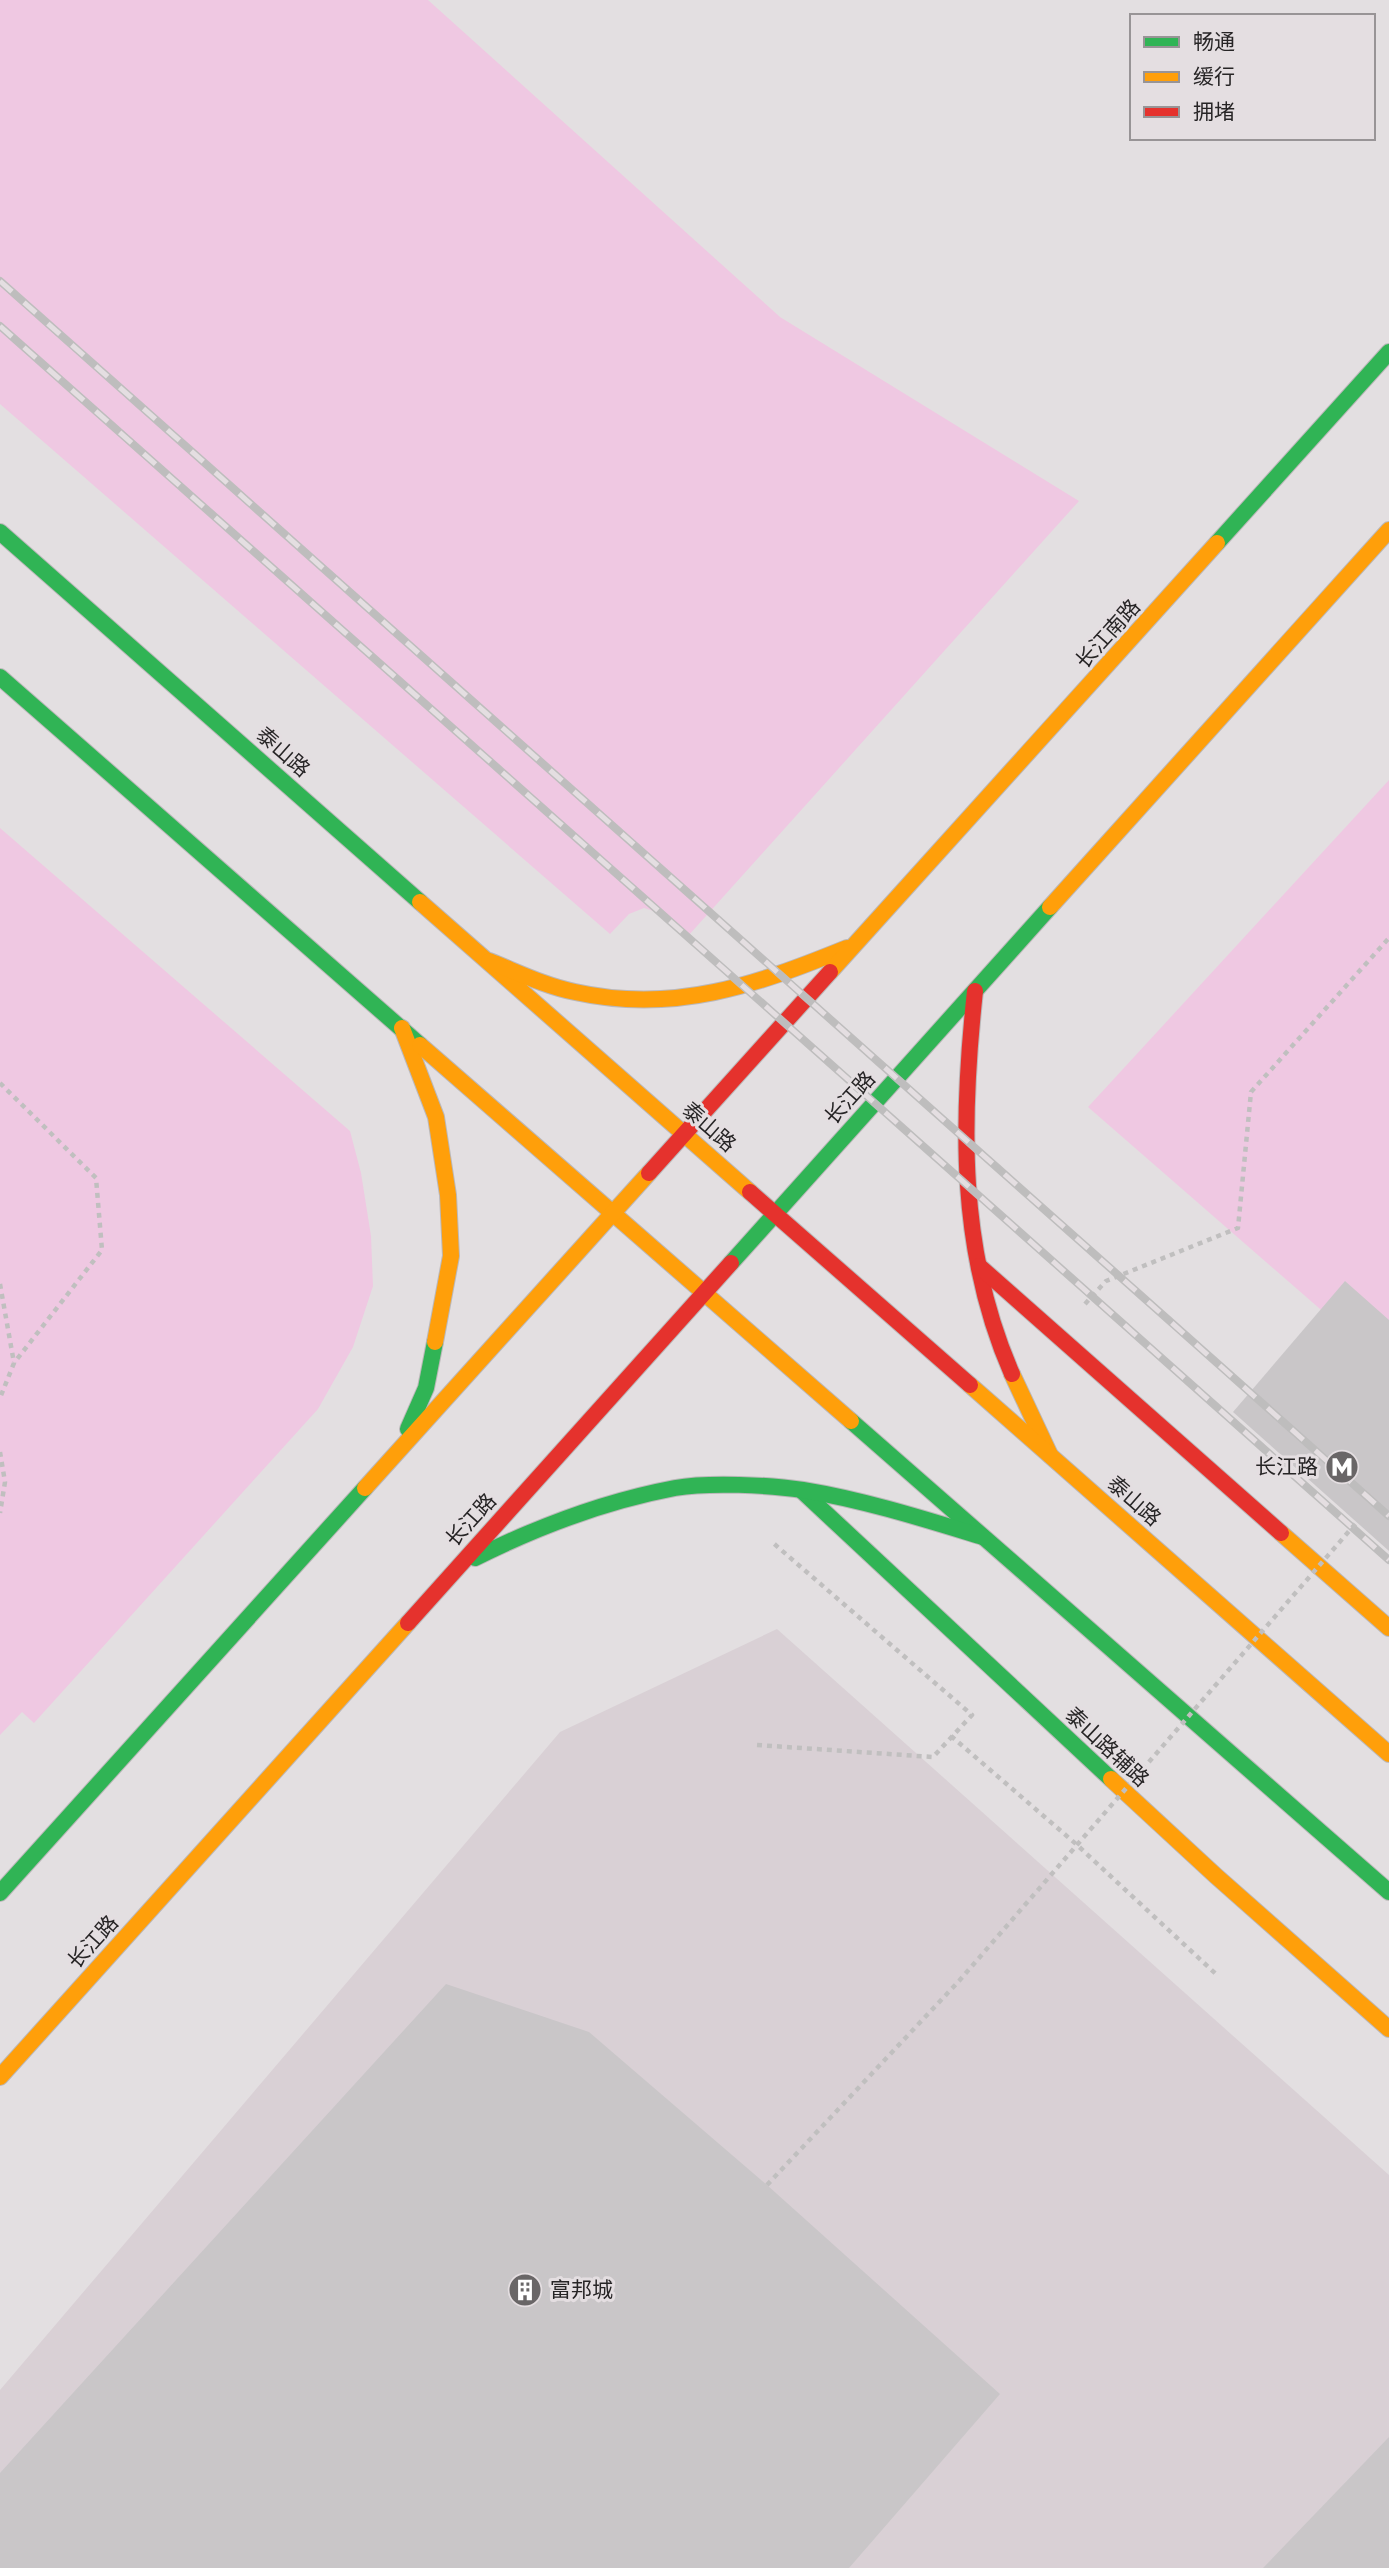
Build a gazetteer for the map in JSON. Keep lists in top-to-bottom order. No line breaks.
{"streets":{"main road":["长江南路","泰山路","长江路","泰山路辅路"]},"crossings":[["泰山路","长江路"]],"places":{"metro station":["长江路"],"building":["富邦城"]},"legend":["畅通","缓行","拥堵"]}
